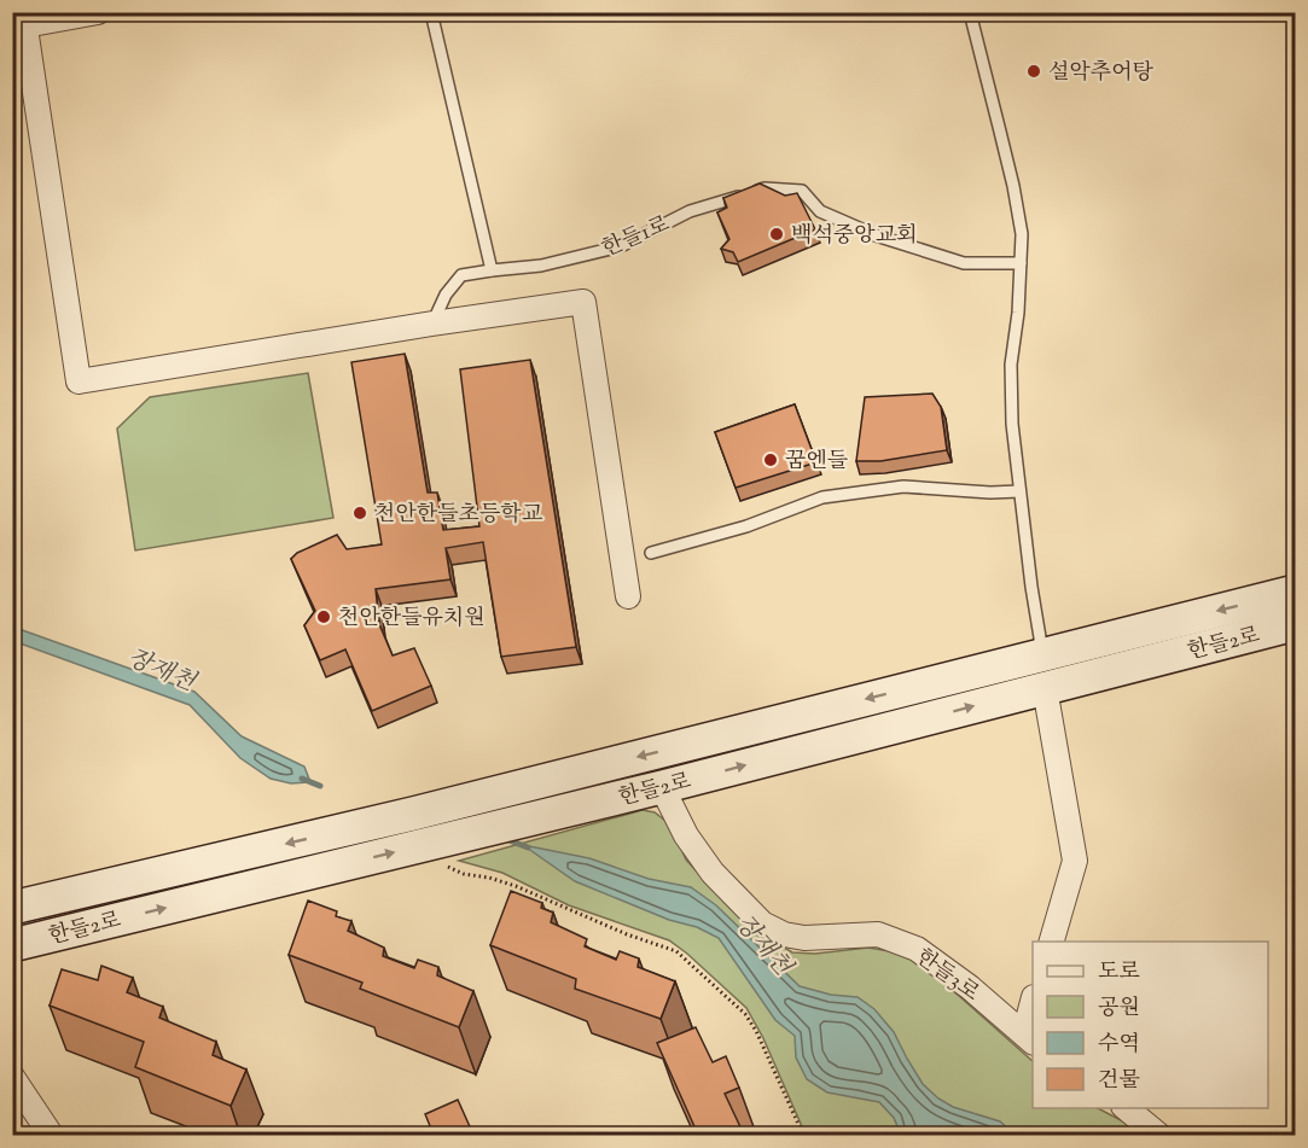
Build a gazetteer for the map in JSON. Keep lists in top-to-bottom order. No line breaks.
{"streets":{"street":["한들2로","한들3로"],"lane":["한들1로"]},"crossings":[["한들2로","한들3로"]],"water":["장재천"],"places":["설악추어탕","백석중앙교회","꿈엔들","천안한들초등학교","천안한들유치원"],"legend":["도로","공원","수역","건물"]}
